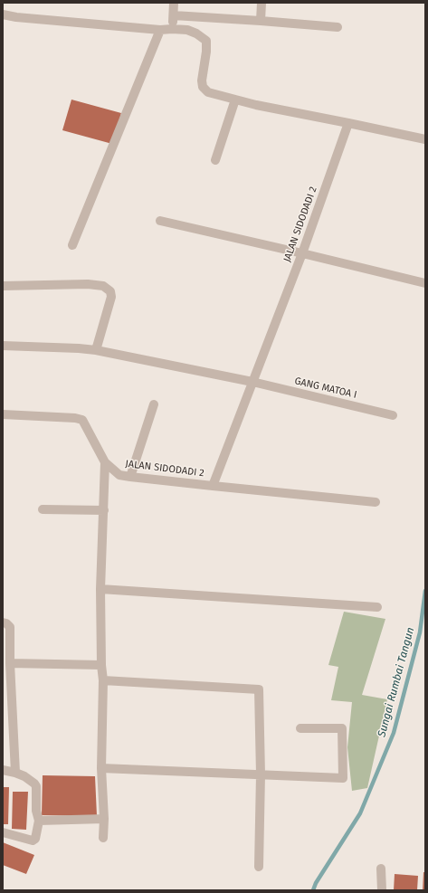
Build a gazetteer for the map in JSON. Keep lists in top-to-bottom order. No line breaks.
{"streets":{"street":["JALAN SIDODADI 2","GANG MATOA I"]},"crossings":[["JALAN SIDODADI 2","GANG MATOA I"]],"water":["Sungai Rumbai Tangun"]}
